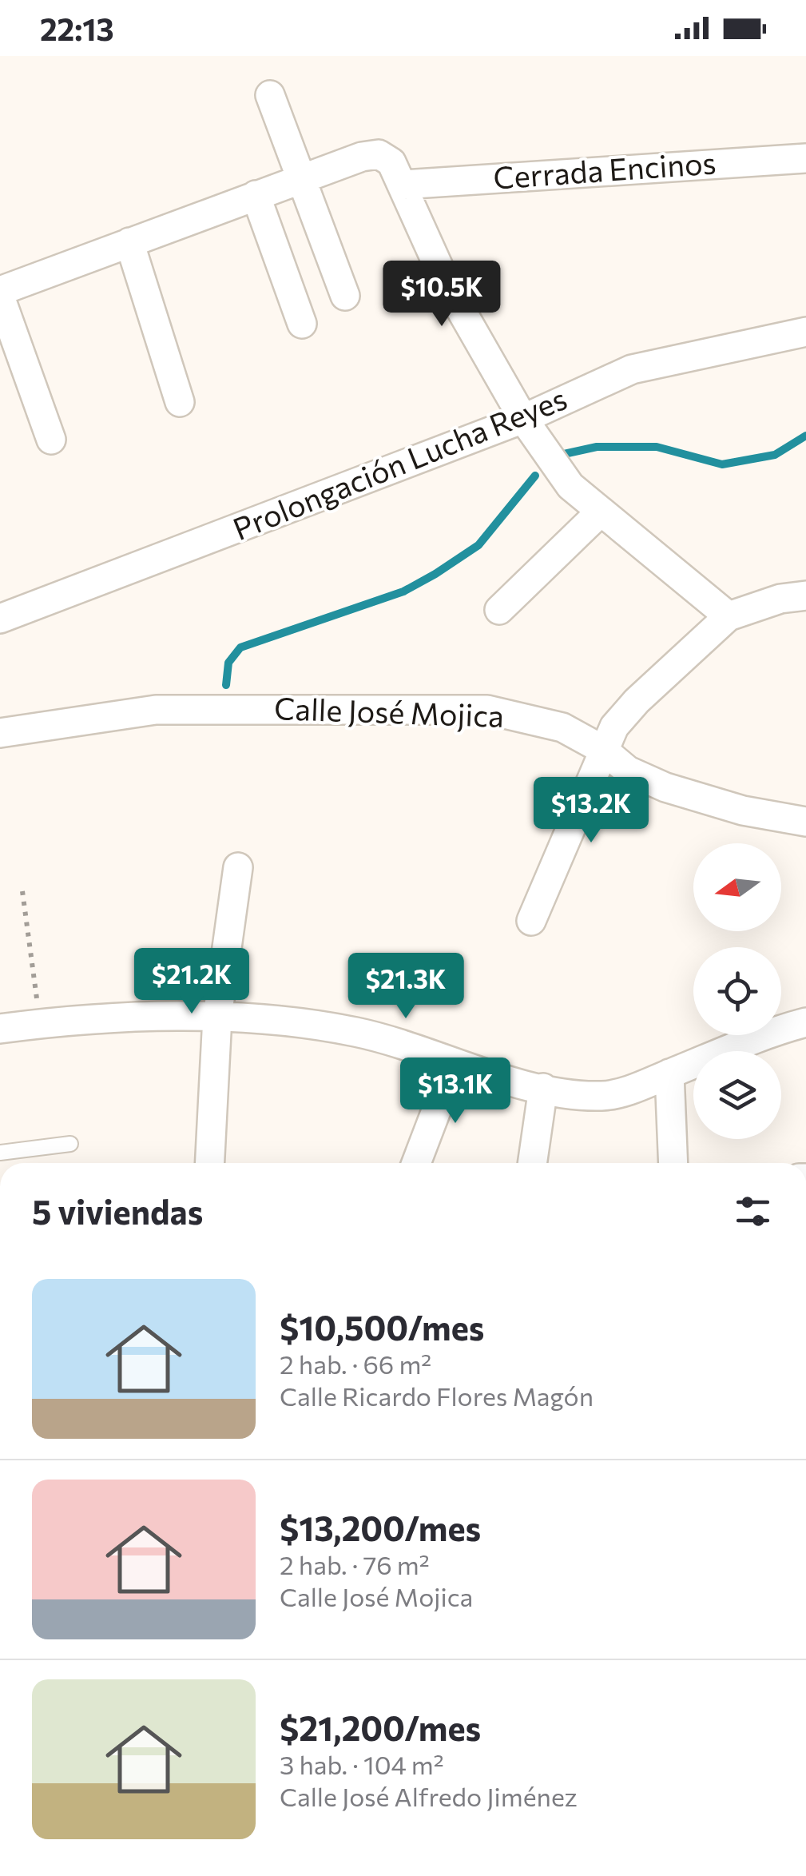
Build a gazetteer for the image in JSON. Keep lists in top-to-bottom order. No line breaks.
{"streets":{"street":["Cerrada Encinos","Prolongación Lucha Reyes","Calle José Mojica"]},"north":"left","page":{"status":"22:13","price":["$10.5K","$13.2K","$21.2K","$21.3K","$13.1K"],"heading":"5 viviendas","list":[{"name":"$10,500/mes","note":"2 hab. · 66 m² · Calle Ricardo Flores Magón"},{"name":"$13,200/mes","note":"2 hab. · 76 m² · Calle José Mojica"},{"name":"$21,200/mes","note":"3 hab. · 104 m² · Calle José Alfredo Jiménez"}]}}
